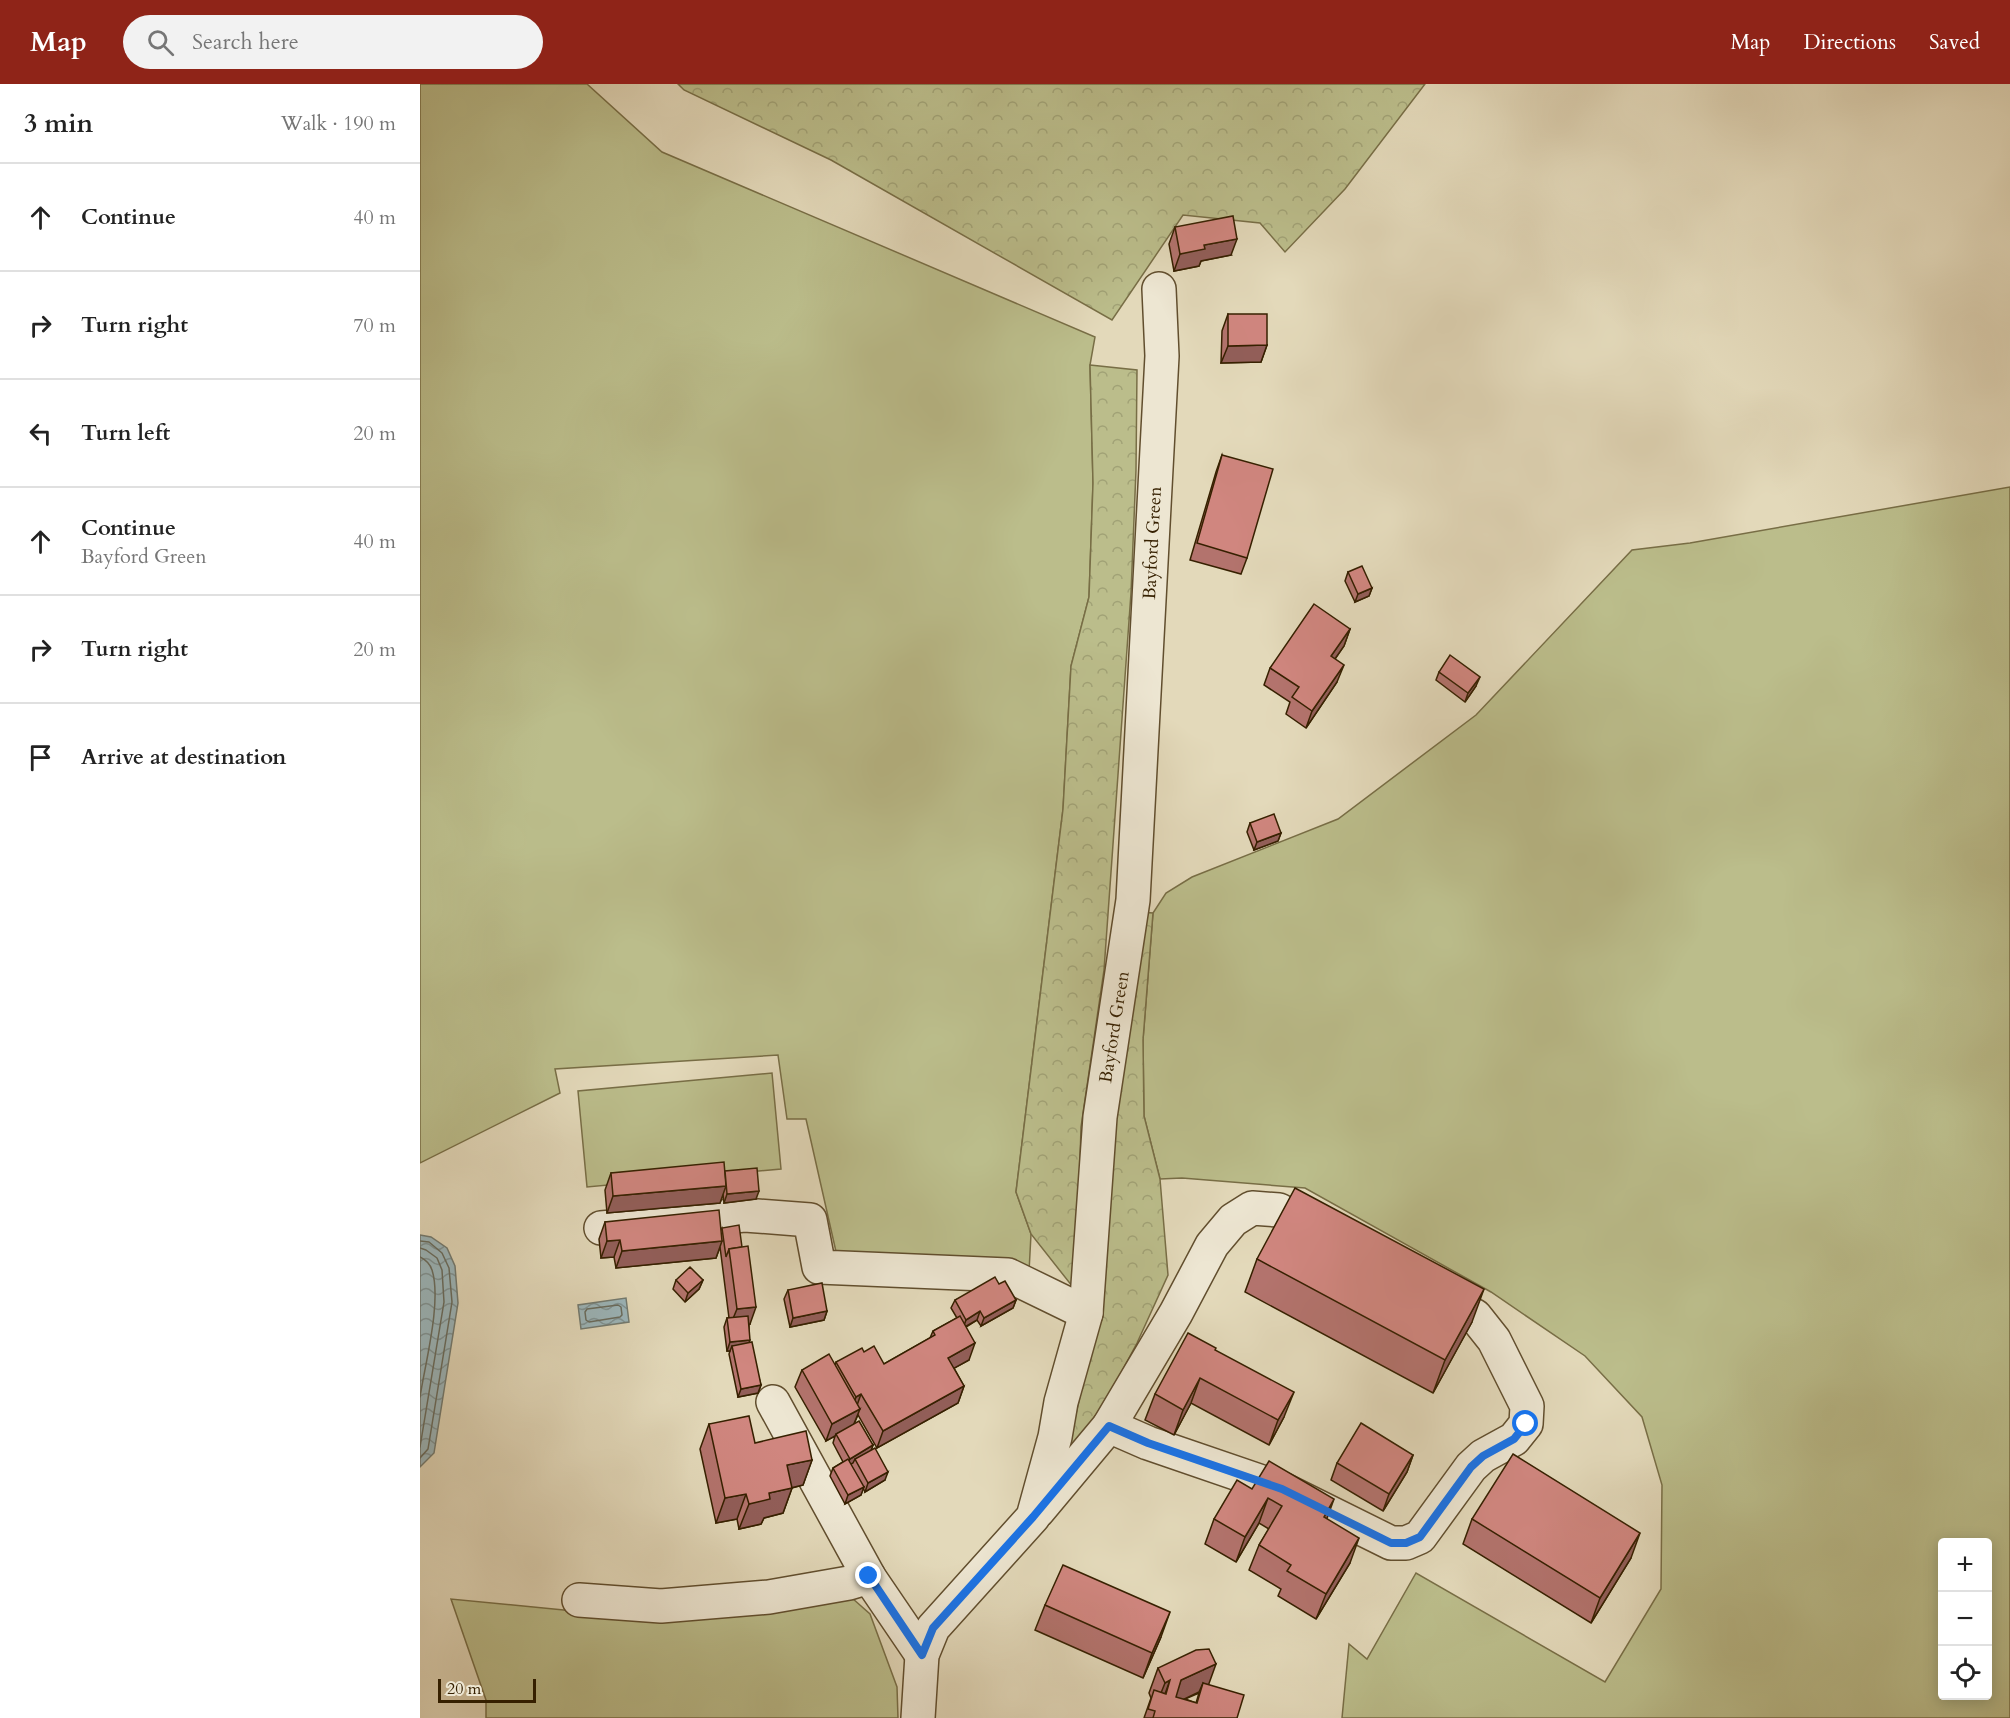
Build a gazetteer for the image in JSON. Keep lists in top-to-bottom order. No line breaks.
{"streets":{"lane":["Bayford Green"]},"scale_bar":"20 m","page":{"header":"Map","search":"Search here","nav":["Map","Directions","Saved"],"heading":["3 min","Walk · 190 m"],"list":[["Continue","40 m"],["Turn right","70 m"],["Turn left","20 m"],["Continue","Bayford Green","40 m"],["Turn right","20 m"],"Arrive at destination"],"map_buttons":["+","−"],"scale":"20 m"}}
